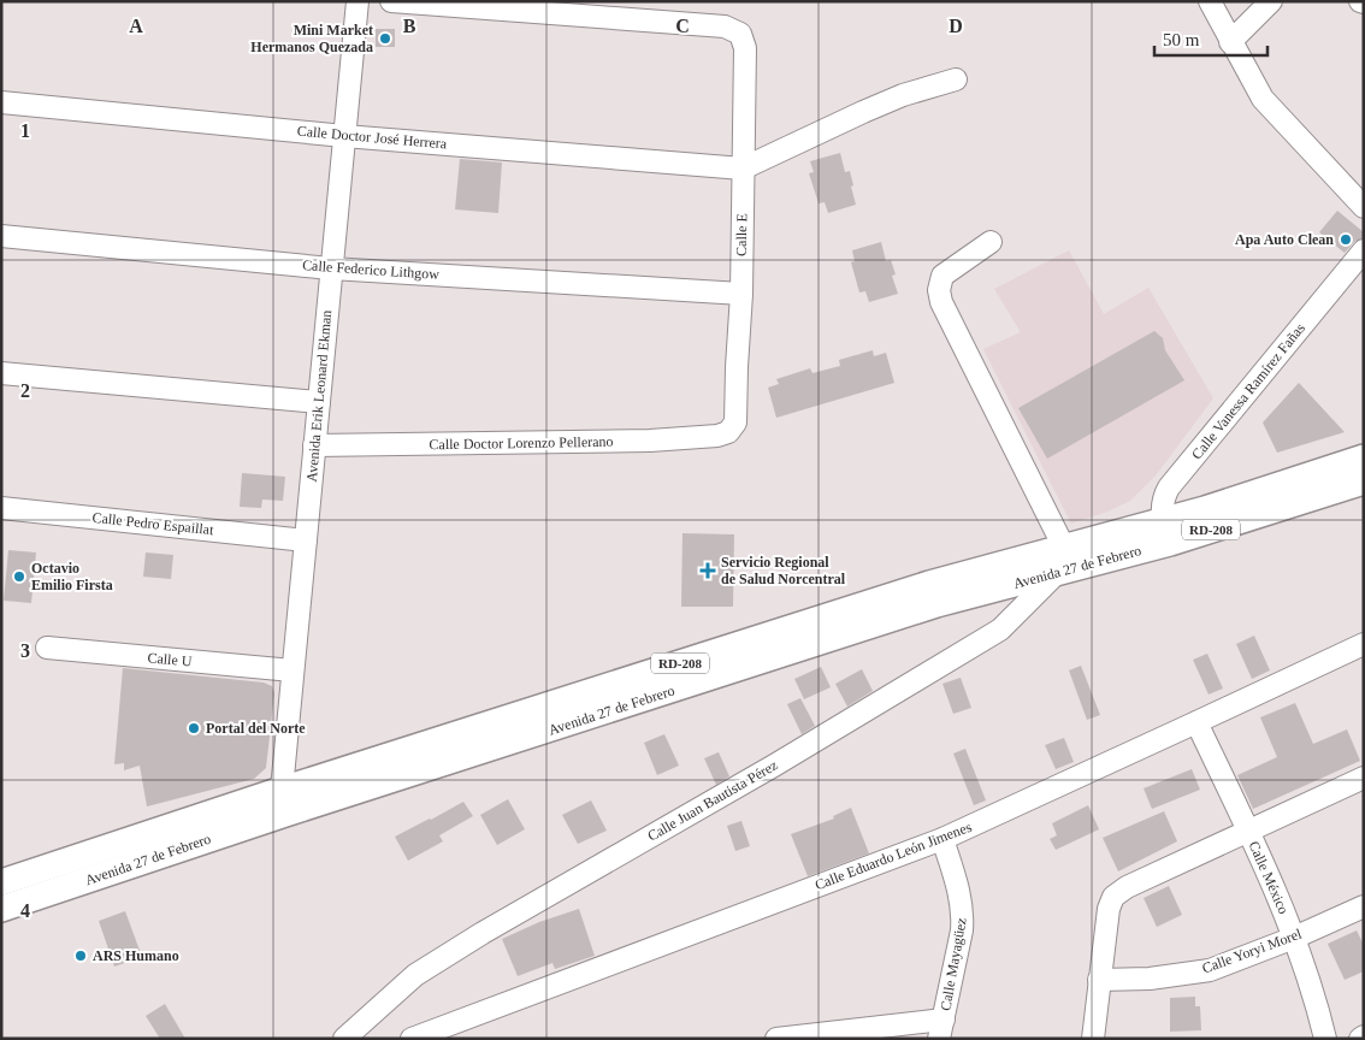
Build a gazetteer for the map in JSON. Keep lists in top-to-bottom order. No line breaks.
{"streets":{"main road":["RD-208","Avenida 27 de Febrero"],"street":["Calle Doctor José Herrera","Calle E","Calle Federico Lithgow","Calle Vanessa Ramírez Fañas","Avenida Erik Leonard Ekman","Calle Doctor Lorenzo Pellerano","Calle Pedro Espaillat","Calle U","Calle Juan Bautista Pérez","Calle Eduardo León Jimenes","Calle México","Calle Yoryi Morel","Calle Mayagüez"]},"crossings":[["Calle Doctor José Herrera","Calle E"],["Calle Doctor José Herrera","Avenida Erik Leonard Ekman"],["Calle E","Calle Federico Lithgow"],["Calle E","Calle Doctor Lorenzo Pellerano"],["Calle Federico Lithgow","Avenida Erik Leonard Ekman"],["Calle Vanessa Ramírez Fañas","Avenida 27 de Febrero"],["Avenida Erik Leonard Ekman","Calle Doctor Lorenzo Pellerano"],["Avenida Erik Leonard Ekman","Calle Pedro Espaillat"],["Avenida Erik Leonard Ekman","Avenida 27 de Febrero"],["Avenida Erik Leonard Ekman","Calle U"],["Avenida 27 de Febrero","Calle Juan Bautista Pérez"],["Calle Eduardo León Jimenes","Calle México"],["Calle Eduardo León Jimenes","Calle Mayagüez"],["Calle México","Calle Yoryi Morel"]],"places":{"other":["Mini Market Hermanos Quezada","Apa Auto Clean","Octavio Emilio Firsta","Portal del Norte","ARS Humano"],"health":["Servicio Regional de Salud Norcentral"]},"scale_bar":"50 m","grid":{"columns":["A","B","C","D"],"rows":["1","2","3","4"]}}
